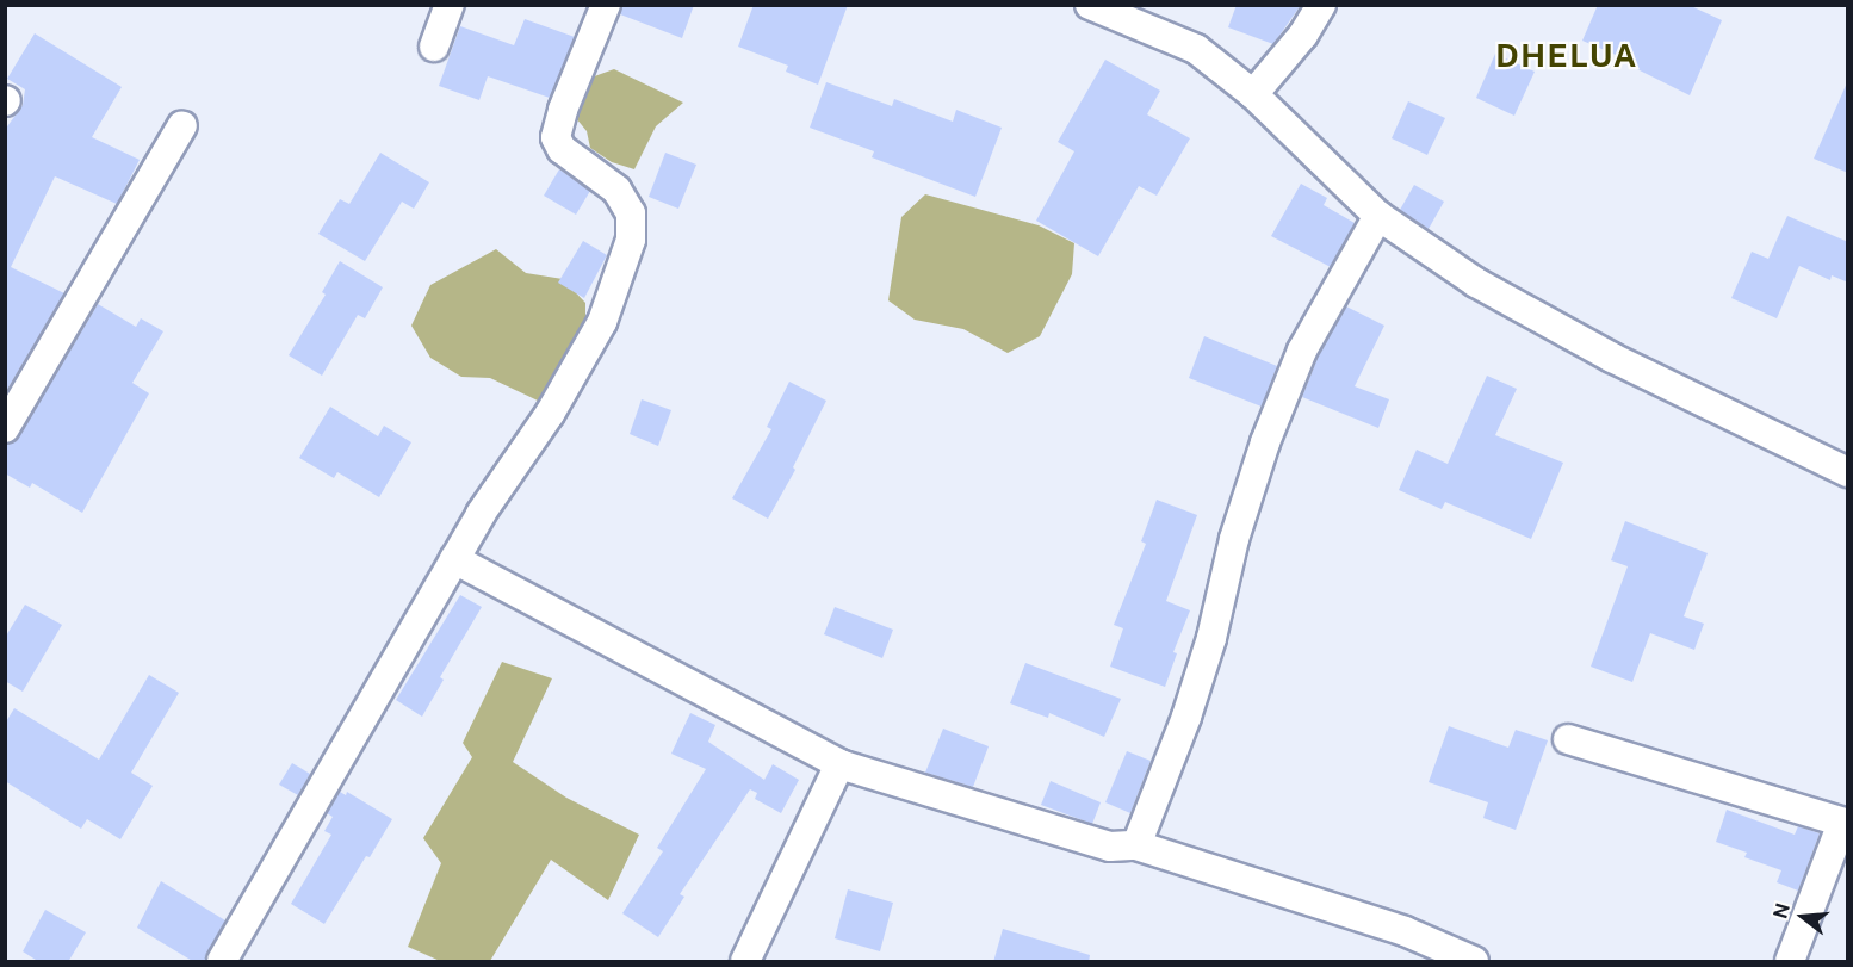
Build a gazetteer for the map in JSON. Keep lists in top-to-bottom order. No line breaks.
{"districts":["DHELUA"],"north":"left"}
